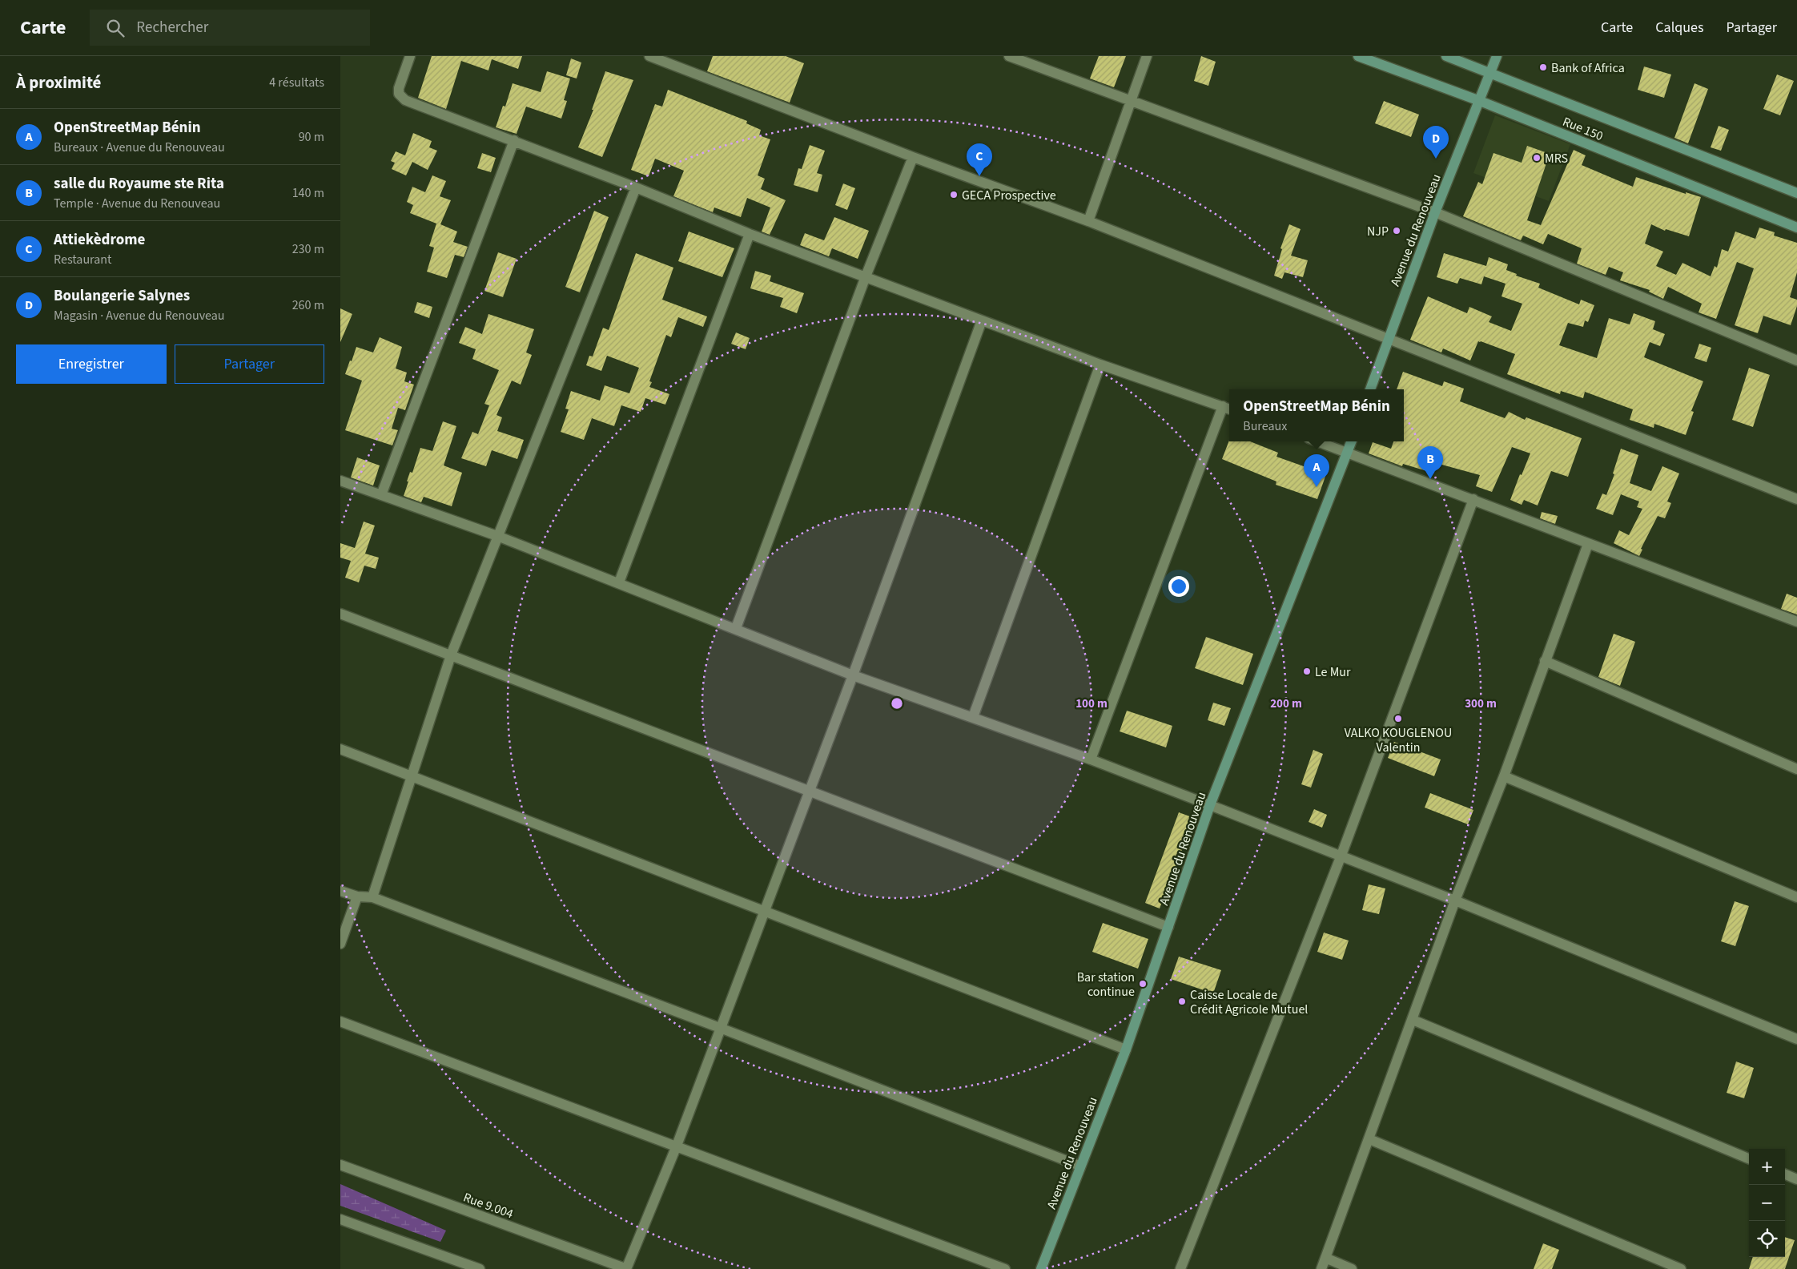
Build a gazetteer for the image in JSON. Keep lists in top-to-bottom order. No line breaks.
{"streets":{"main road":["Rue 150","Avenue du Renouveau"],"street":["Rue 9.004"]},"crossings":[["Rue 150","Avenue du Renouveau"]],"places":["Bank of Africa","MRS","GECA Prospective","NJP","Le Mur","VALKO KOUGLENOU Valentin","Bar station continue","Caisse Locale de Crédit Agricole Mutuel"],"page":{"header":"Carte","search":"Rechercher","nav":["Carte","Calques","Partager"],"heading":["À proximité","4 résultats"],"list":[{"mark":"A","name":"OpenStreetMap Bénin","note":"Bureaux · Avenue du Renouveau","value":"90 m"},{"mark":"B","name":"salle du Royaume ste Rita","note":"Temple · Avenue du Renouveau","value":"140 m"},{"mark":"C","name":"Attiekèdrome","note":"Restaurant","value":"230 m"},{"mark":"D","name":"Boulangerie Salynes","note":"Magasin · Avenue du Renouveau","value":"260 m"}],"pins":["D","C","B","A"],"buttons":["Enregistrer","Partager"],"popup":["OpenStreetMap Bénin","Bureaux"],"map_buttons":["+","−"]},"rings":["100 m","200 m","300 m"]}
